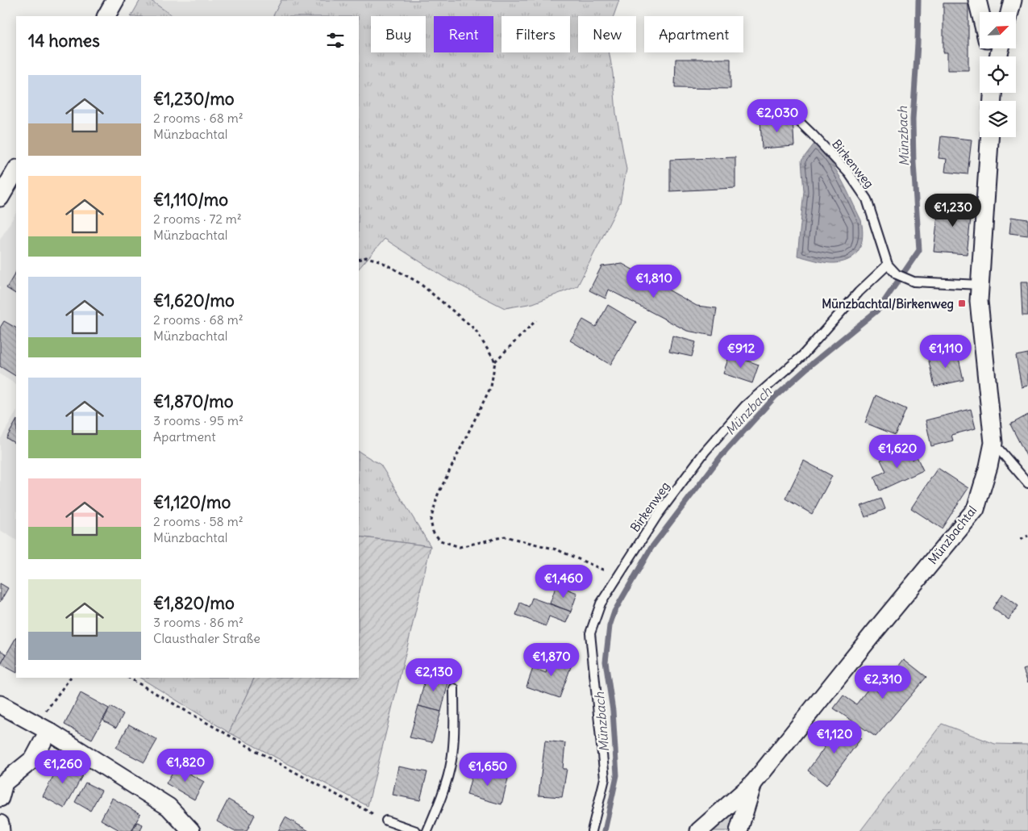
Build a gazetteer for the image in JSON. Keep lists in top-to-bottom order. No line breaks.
{"streets":{"street":["Münzbachtal"],"lane":["Birkenweg"]},"crossings":[["Birkenweg","Münzbachtal"]],"water":["Münzbach"],"places":{"transit":["Münzbachtal/Birkenweg"]},"north":"top right","page":{"chip":["Buy","Rent","Filters","New","Apartment"],"heading":"14 homes","list":[{"name":"€1,230/mo","note":"2 rooms · 68 m² · Münzbachtal"},{"name":"€1,110/mo","note":"2 rooms · 72 m² · Münzbachtal"},{"name":"€1,620/mo","note":"2 rooms · 68 m² · Münzbachtal"},{"name":"€1,870/mo","note":"3 rooms · 95 m² · Apartment"},{"name":"€1,120/mo","note":"2 rooms · 58 m² · Münzbachtal"},{"name":"€1,820/mo","note":"3 rooms · 86 m² · Clausthaler Straße"}],"price":["€2,030","€1,230","€1,810","€912","€1,110","€1,620","€1,460","€1,870","€2,130","€2,310","€1,120","€1,820","€1,260","€1,650"]}}
